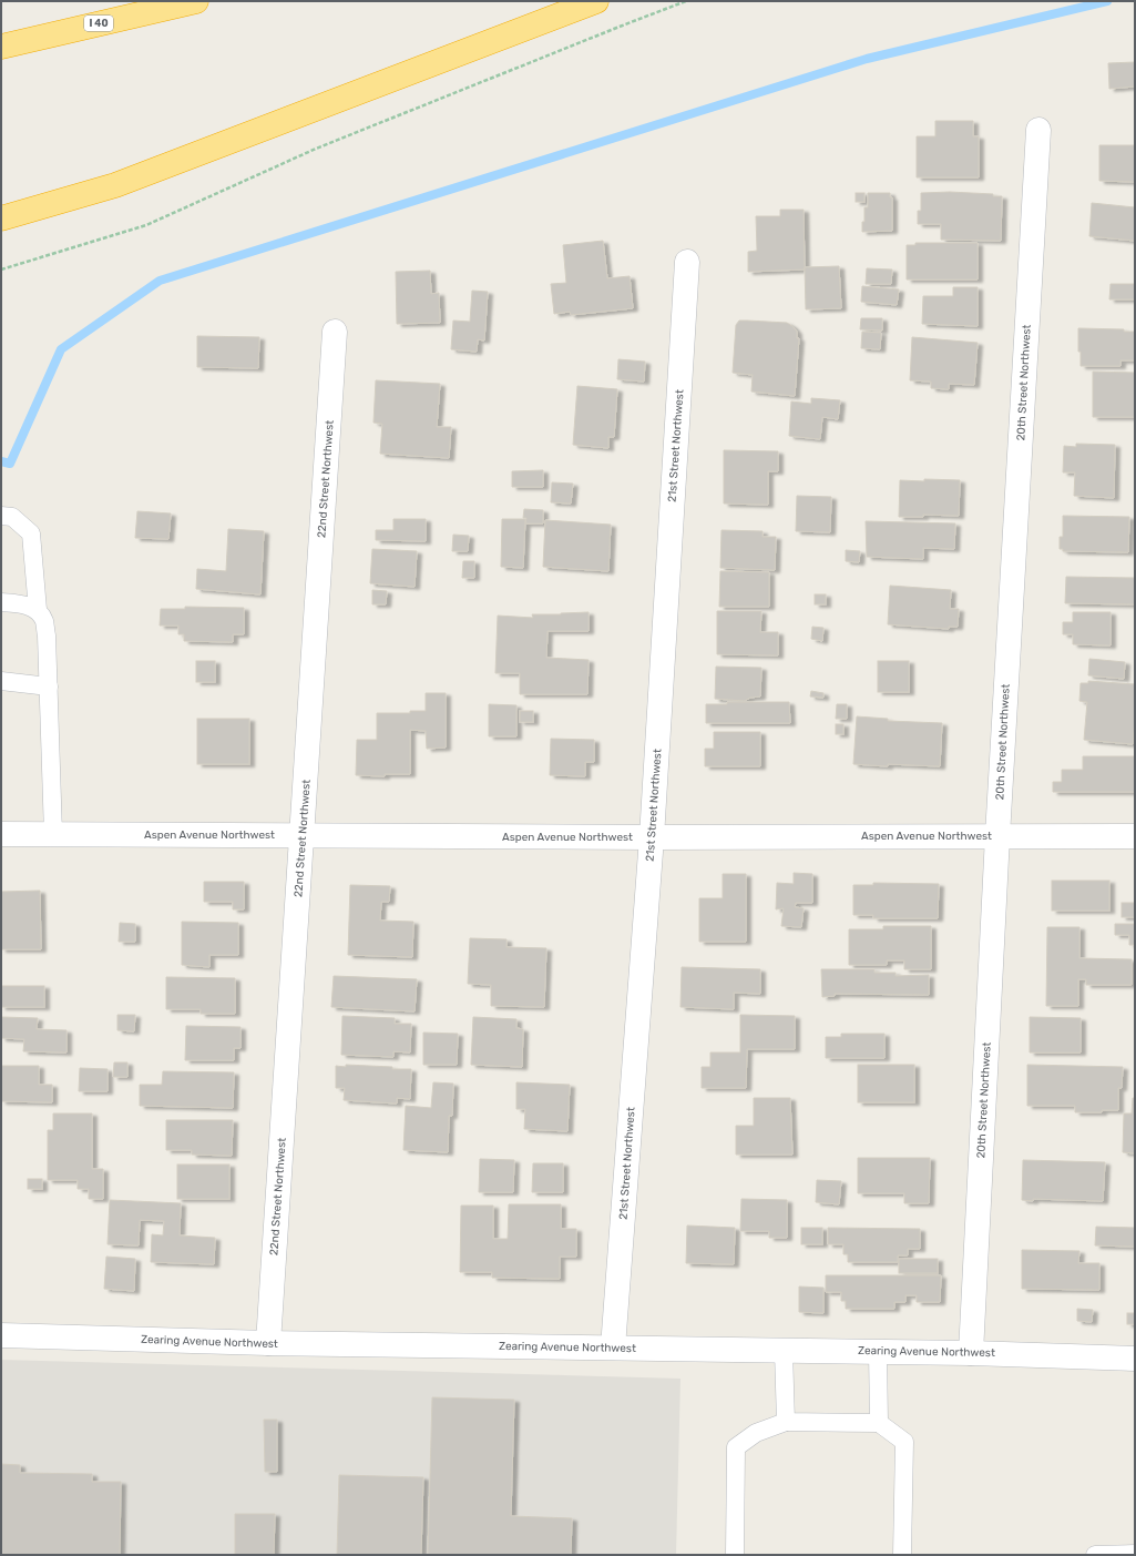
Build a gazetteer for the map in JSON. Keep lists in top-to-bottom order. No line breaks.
{"streets":{"highway":["I 40"],"street":["20th Street Northwest","21st Street Northwest","22nd Street Northwest","Aspen Avenue Northwest","Zearing Avenue Northwest"]},"crossings":[["20th Street Northwest","Aspen Avenue Northwest"],["20th Street Northwest","Zearing Avenue Northwest"],["21st Street Northwest","Aspen Avenue Northwest"],["21st Street Northwest","Zearing Avenue Northwest"],["22nd Street Northwest","Aspen Avenue Northwest"],["22nd Street Northwest","Zearing Avenue Northwest"]]}
